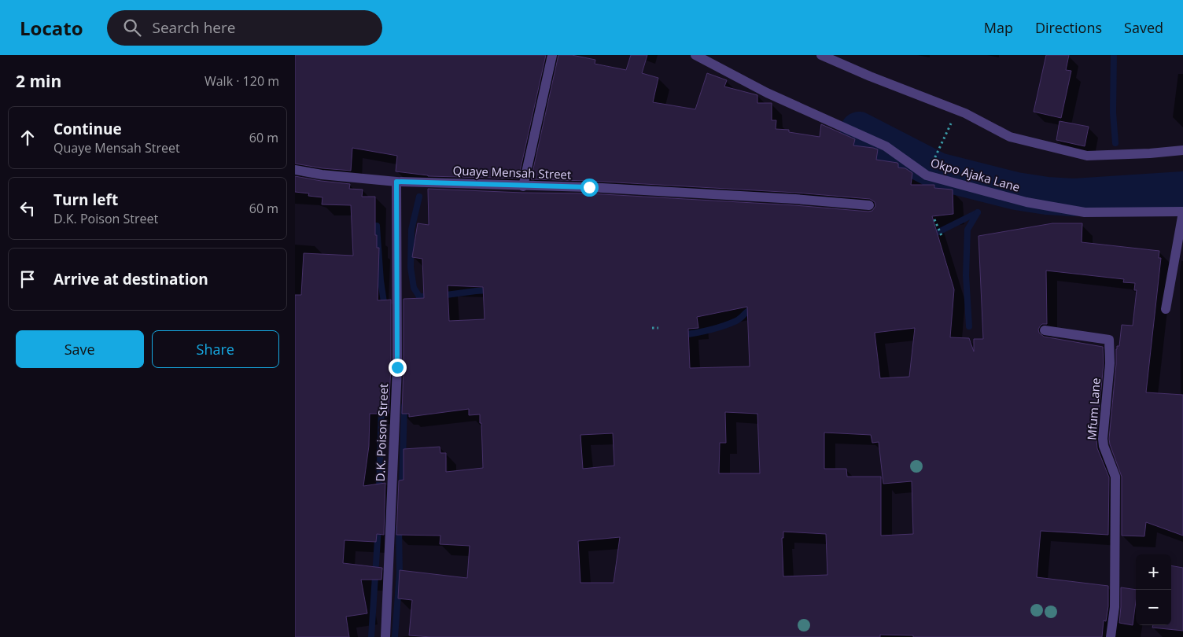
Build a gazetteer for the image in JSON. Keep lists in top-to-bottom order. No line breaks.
{"streets":{"street":["Quaye Mensah Street","Okpo Ajaka Lane","Mfum Lane","D.K. Poison Street"]},"crossings":[["Quaye Mensah Street","D.K. Poison Street"]],"page":{"header":"Locato","search":"Search here","nav":["Map","Directions","Saved"],"heading":["2 min","Walk · 120 m"],"list":[["Continue","Quaye Mensah Street","60 m"],["Turn left","D.K. Poison Street","60 m"],"Arrive at destination"],"buttons":["Save","Share"],"map_buttons":["+","−"]}}
